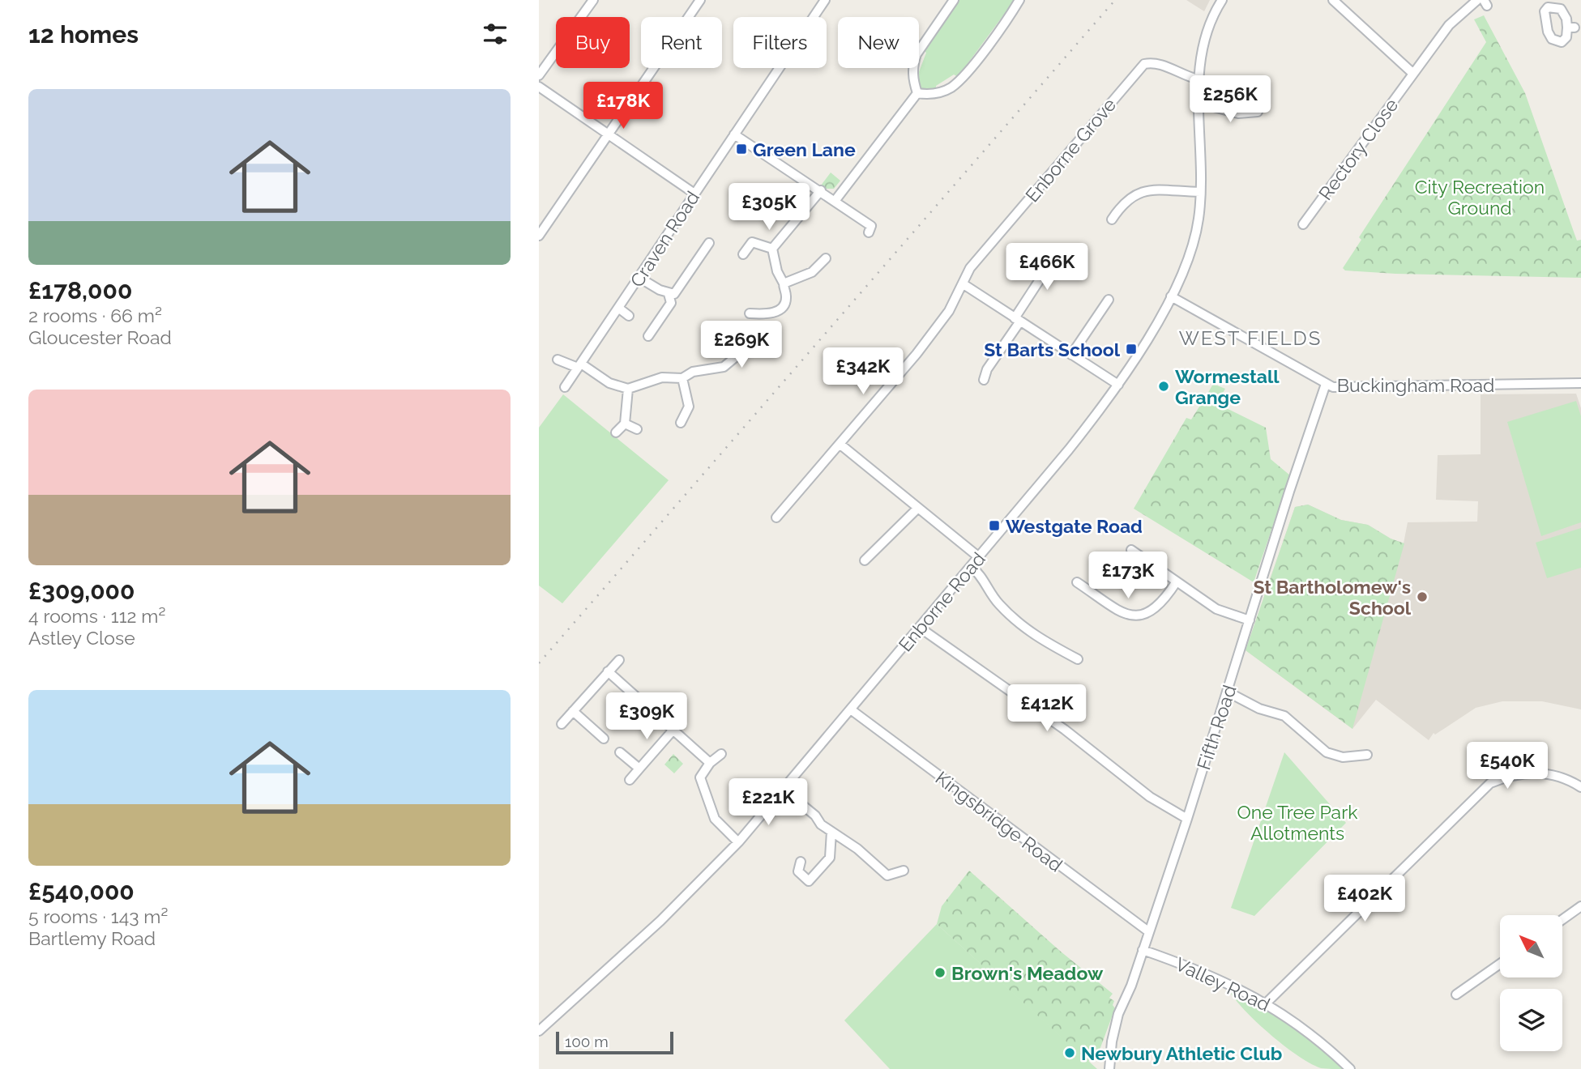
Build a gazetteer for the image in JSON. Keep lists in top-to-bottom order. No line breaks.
{"streets":{"street":["Rectory Close","Enborne Grove","Craven Road","Buckingham Road","Enborne Road","Fifth Road","Kingsbridge Road","Valley Road"]},"crossings":[["Enborne Grove","Enborne Road"],["Buckingham Road","Enborne Road"],["Buckingham Road","Fifth Road"],["Enborne Road","Kingsbridge Road"],["Fifth Road","Kingsbridge Road"],["Fifth Road","Valley Road"]],"districts":["WEST FIELDS"],"parks":["City Recreation Ground","One Tree Park Allotments"],"places":{"transit":["Green Lane","St Barts School","Westgate Road"],"other":["Wormestall Grange","St Bartholomew's School","Brown's Meadow","Newbury Athletic Club"]},"scale_bar":"100 m","north":"top left","page":{"heading":"12 homes","chip":["Buy","Rent","Filters","New"],"list":[{"name":"£178,000","note":"2 rooms · 66 m² · Gloucester Road"},{"name":"£309,000","note":"4 rooms · 112 m² · Astley Close"},{"name":"£540,000","note":"5 rooms · 143 m² · Bartlemy Road"}],"price":["£256K","£178K","£305K","£466K","£269K","£342K","£173K","£412K","£309K","£540K","£221K","£402K"],"scale":"100 m"}}
